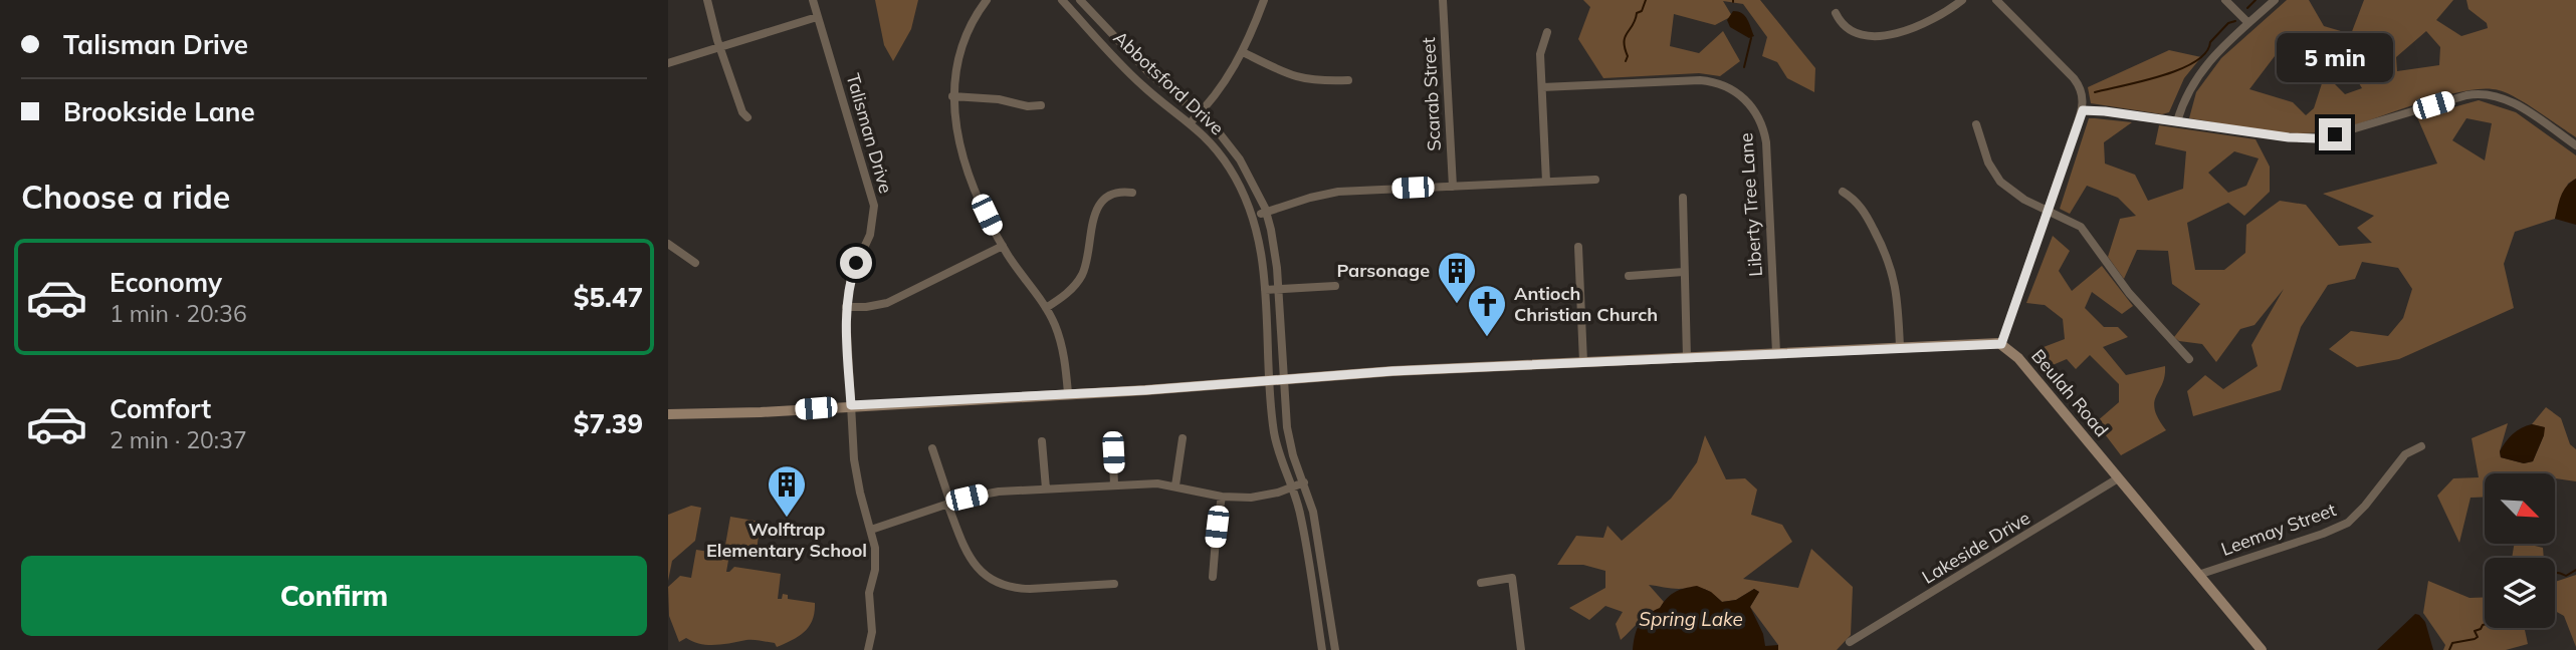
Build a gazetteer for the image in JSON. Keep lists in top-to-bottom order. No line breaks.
{"streets":{"main road":["Beulah Road"],"street":["Abbotsford Drive","Scarab Street","Talisman Drive","Liberty Tree Lane","Leemay Street","Lakeside Drive"]},"crossings":[["Beulah Road","Leemay Street"],["Beulah Road","Lakeside Drive"]],"water":["Spring Lake"],"places":{"building":["Parsonage","Wolftrap Elementary School"],"church":["Antioch Christian Church"]},"north":"bottom right","page":{"banner":["Talisman Drive","Brookside Lane"],"bubble":"5 min","heading":"Choose a ride","list":[{"name":"Economy","note":"1 min · 20:36","value":"$5.47"},{"name":"Comfort","note":"2 min · 20:37","value":"$7.39"}],"buttons":"Confirm"}}
